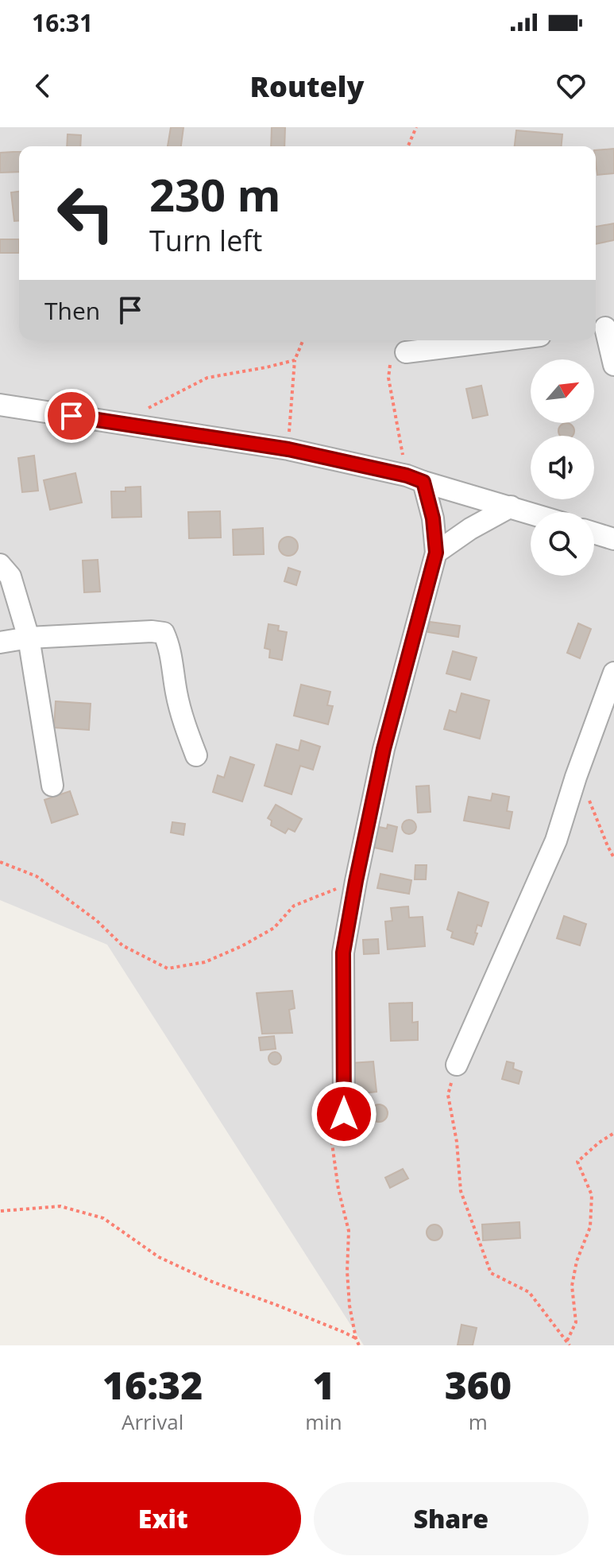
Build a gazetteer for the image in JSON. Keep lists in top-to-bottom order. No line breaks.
{"north":"top right","page":{"status":"16:31","header":"Routely","turn":["230 m","Turn left"],"then":"Then","eta":["16:32","Arrival","1","min","360","m"],"buttons":["Exit","Share"]}}
